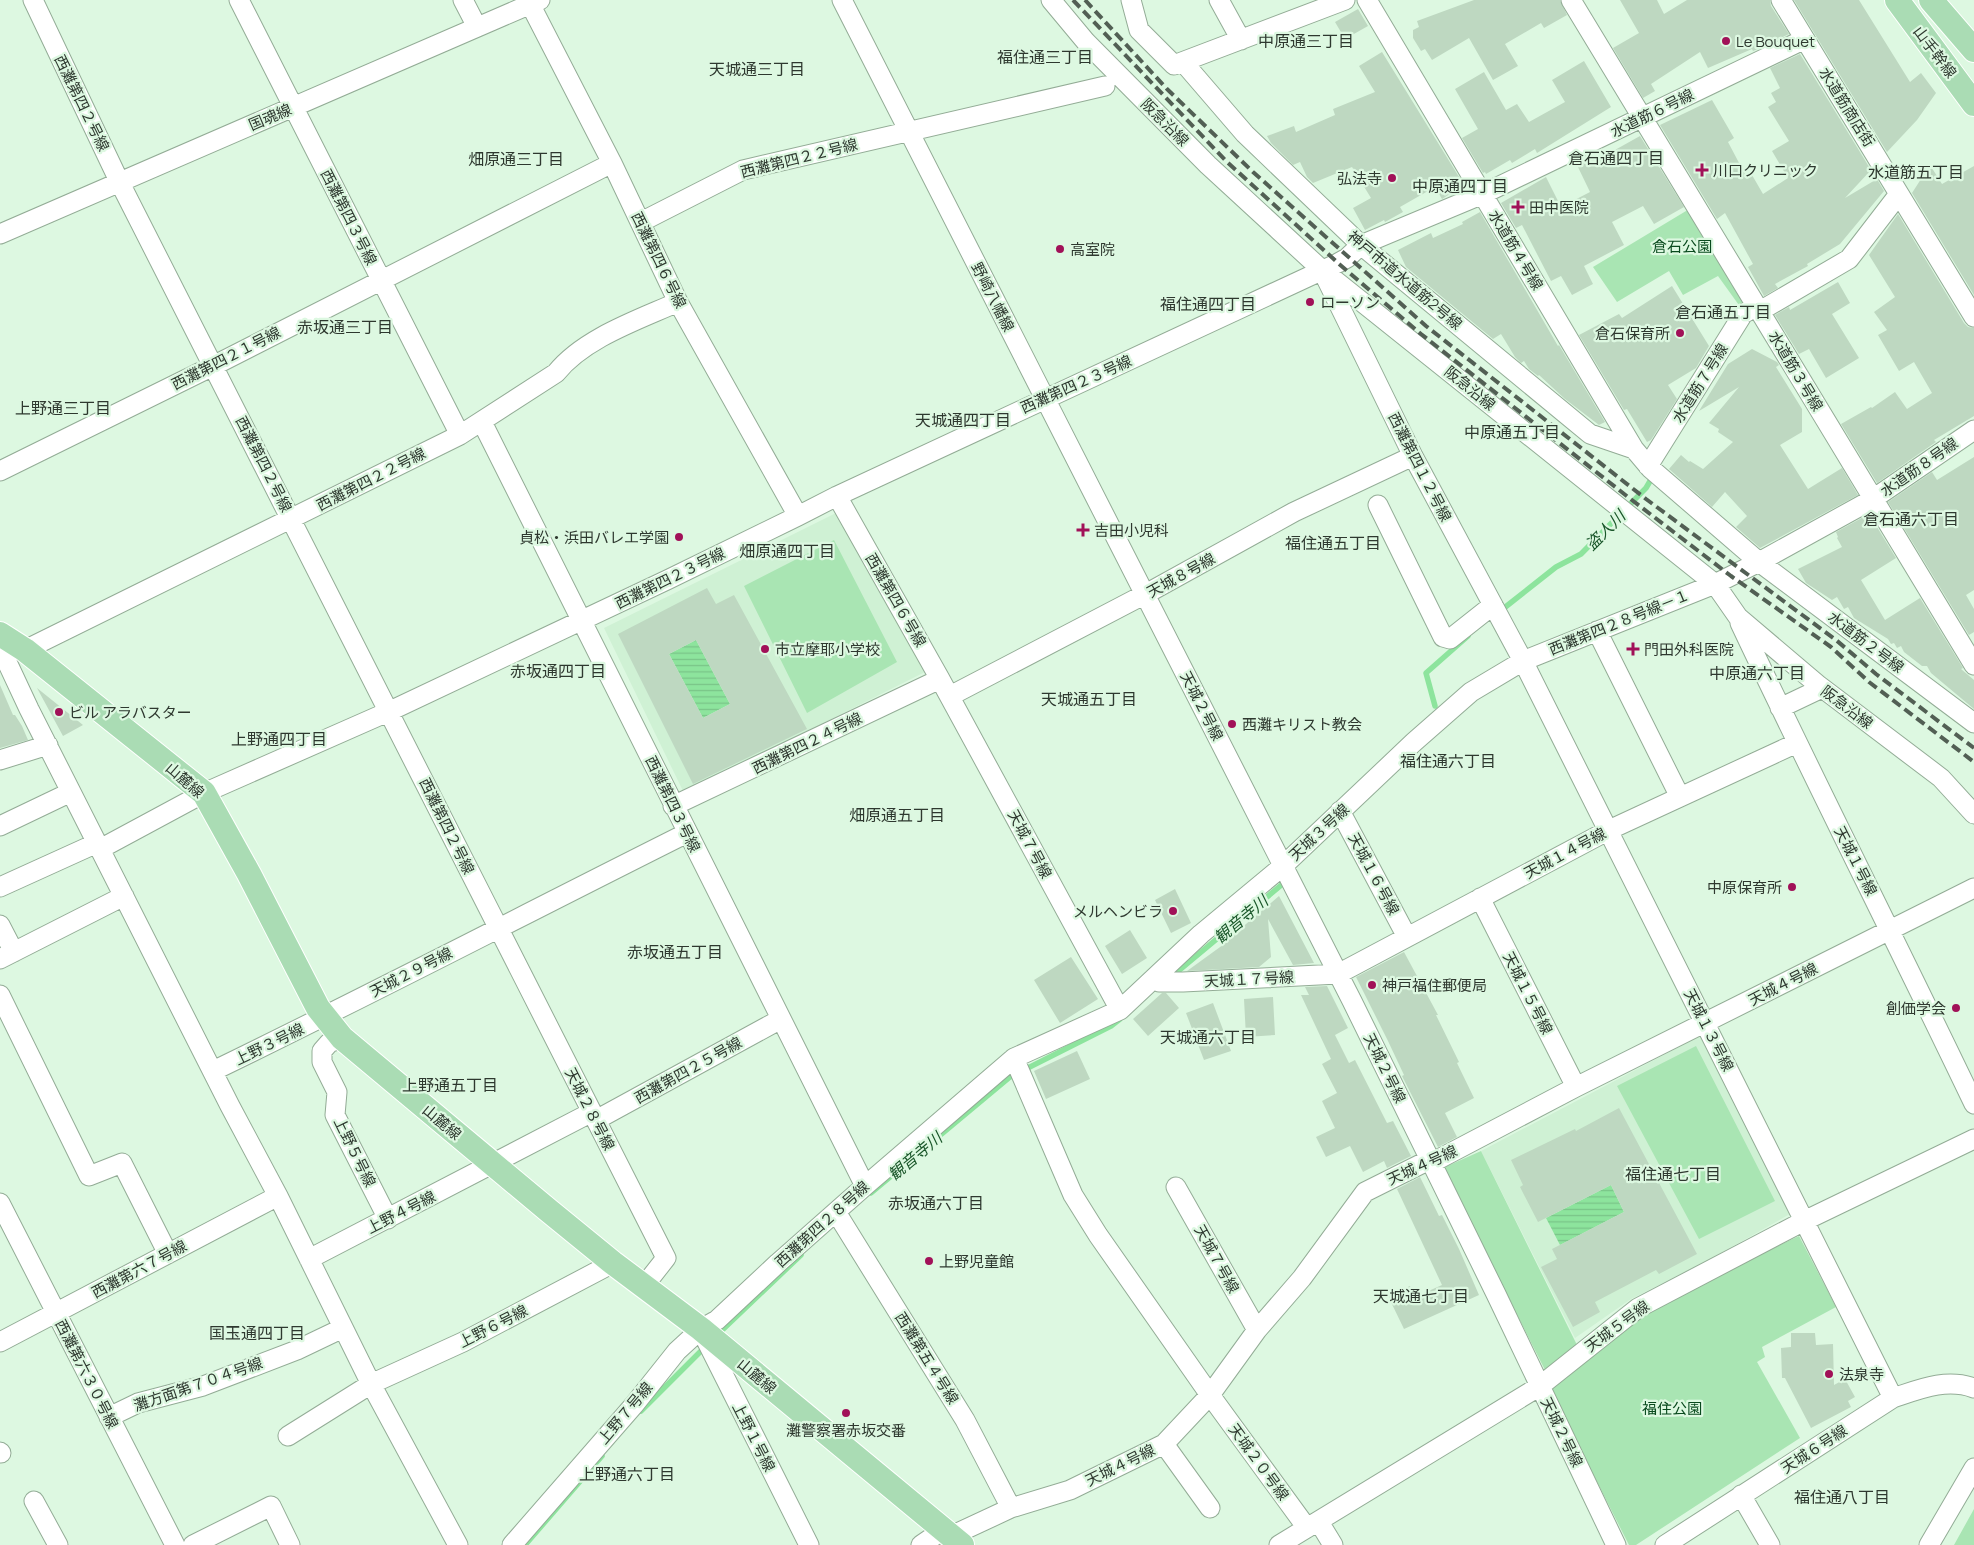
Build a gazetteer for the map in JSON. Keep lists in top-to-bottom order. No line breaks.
{"streets":{"main road":["山手幹線","山麓線"],"street":["西灘第四２号線","水道筋商店街","水道筋６号線","国魂線","阪急沿線","西灘第四２２号線","西灘第四３号線","水道筋４号線","西灘第四６号線","神戸市道水道筋2号線","野崎八幡線","西灘第四２１号線","水道筋３号線","水道筋７号線","西灘第四２３号線","西灘第四１２号線","水道筋８号線","天城８号線","西灘第四２８号線－１","水道筋２号線","天城２号線","西灘第四２４号線","天城３号線","天城７号線","天城１４号線","天城１号線","天城１６号線","天城２９号線","天城１７号線","天城４号線","天城１５号線","天城１３号線","上野３号線","西灘第四２５号線","天城２８号線","上野５号線","上野４号線","西灘第四２８号線","西灘第六７号線","上野６号線","天城５号線","西灘第五４号線","西灘第六３０号線","灘方面第７０４号線","上野７号線","上野１号線","天城６号線","天城２０号線"]},"crossings":[["西灘第四２号線","国魂線"],["西灘第四２号線","西灘第四２２号線"],["西灘第四２号線","西灘第四２１号線"],["西灘第四２号線","西灘第四２３号線"],["西灘第四２号線","天城２９号線"],["西灘第四２号線","天城２８号線"],["水道筋商店街","水道筋６号線"],["水道筋商店街","水道筋７号線"],["水道筋６号線","水道筋４号線"],["水道筋６号線","神戸市道水道筋2号線"],["水道筋６号線","水道筋３号線"],["水道筋６号線","西灘第四２３号線"],["国魂線","西灘第四３号線"],["国魂線","西灘第四６号線"],["阪急沿線","西灘第四２３号線"],["阪急沿線","西灘第四１２号線"],["阪急沿線","水道筋８号線"],["阪急沿線","西灘第四２８号線－１"],["阪急沿線","天城１号線"],["西灘第四２２号線","西灘第四３号線"],["西灘第四２２号線","西灘第四６号線"],["西灘第四２２号線","野崎八幡線"],["西灘第四２２号線","山麓線"],["西灘第四３号線","西灘第四２１号線"],["西灘第四３号線","西灘第四２３号線"],["西灘第四３号線","西灘第四２４号線"],["西灘第四３号線","西灘第四２５号線"],["西灘第四３号線","西灘第四２８号線"],["水道筋４号線","神戸市道水道筋2号線"],["西灘第四６号線","西灘第四２１号線"],["西灘第四６号線","西灘第四２３号線"],["西灘第四６号線","西灘第四２４号線"],["西灘第四６号線","天城７号線"],["神戸市道水道筋2号線","西灘第四２３号線"],["野崎八幡線","西灘第四２３号線"],["野崎八幡線","天城８号線"],["野崎八幡線","天城２号線"],["水道筋３号線","水道筋７号線"],["水道筋３号線","水道筋８号線"],["西灘第四２３号線","西灘第四１２号線"],["西灘第四２３号線","山麓線"],["西灘第四１２号線","天城８号線"],["西灘第四１２号線","西灘第四２８号線－１"],["西灘第四１２号線","天城３号線"],["西灘第四１２号線","天城１３号線"],["水道筋８号線","西灘第四２８号線－１"],["水道筋８号線","水道筋２号線"],["天城８号線","天城２号線"],["天城８号線","天城７号線"],["西灘第四２８号線－１","天城３号線"],["西灘第四２８号線－１","天城１３号線"],["天城２号線","天城３号線"],["天城２号線","天城１４号線"],["天城２号線","天城１７号線"],["天城２号線","天城４号線"],["天城２号線","天城５号線"],["西灘第四２４号線","天城７号線"],["山麓線","天城２９号線"],["山麓線","天城４号線"],["山麓線","上野３号線"],["山麓線","西灘第四２５号線"],["山麓線","天城２８号線"],["山麓線","上野５号線"],["山麓線","上野４号線"],["山麓線","西灘第四２８号線"],["山麓線","上野６号線"],["山麓線","上野７号線"],["山麓線","上野１号線"],["天城３号線","天城７号線"],["天城３号線","天城１６号線"],["天城３号線","天城１７号線"],["天城３号線","天城１３号線"],["天城３号線","西灘第四２８号線"],["天城７号線","天城４号線"],["天城７号線","西灘第四２８号線"],["天城１４号線","天城１号線"],["天城１４号線","天城１６号線"],["天城１４号線","天城１７号線"],["天城１４号線","天城１５号線"],["天城１４号線","天城１３号線"],["天城１号線","天城４号線"],["天城２９号線","上野３号線"],["天城２９号線","天城２８号線"],["天城４号線","天城１５号線"],["天城４号線","天城１３号線"],["天城４号線","西灘第五４号線"],["天城４号線","天城２０号線"],["天城１３号線","天城５号線"],["天城１３号線","天城６号線"],["西灘第四２５号線","天城２８号線"],["西灘第四２５号線","上野４号線"],["上野５号線","上野４号線"],["西灘第四２８号線","西灘第五４号線"],["西灘第四２８号線","上野７号線"],["西灘第四２８号線","上野１号線"],["西灘第四２８号線","天城２０号線"],["西灘第六７号線","西灘第六３０号線"],["天城５号線","天城２０号線"],["西灘第六３０号線","灘方面第７０４号線"],["上野７号線","上野１号線"]],"districts":["中原通三丁目","福住通三丁目","天城通三丁目","倉石通四丁目","畑原通三丁目","水道筋五丁目","中原通四丁目","福住通四丁目","倉石通五丁目","赤坂通三丁目","上野通三丁目","天城通四丁目","中原通五丁目","倉石通六丁目","福住通五丁目","畑原通四丁目","赤坂通四丁目","中原通六丁目","天城通五丁目","上野通四丁目","福住通六丁目","畑原通五丁目","赤坂通五丁目","天城通六丁目","上野通五丁目","福住通七丁目","赤坂通六丁目","天城通七丁目","国玉通四丁目","上野通六丁目","福住通八丁目"],"water":["盗人川","観音寺川"],"parks":["倉石公園","福住公園"],"places":{"other":["Le Bouquet","弘法寺","高室院","ローソン","倉石保育所","貞松・浜田バレエ学園","市立摩耶小学校","ビル アラバスター","西灘キリスト教会","中原保育所","メルヘンビラ","神戸福住郵便局","創価学会","上野児童館","法泉寺","灘警察署赤坂交番"],"health":["川口クリニック","田中医院","吉田小児科","門田外科医院"]}}
